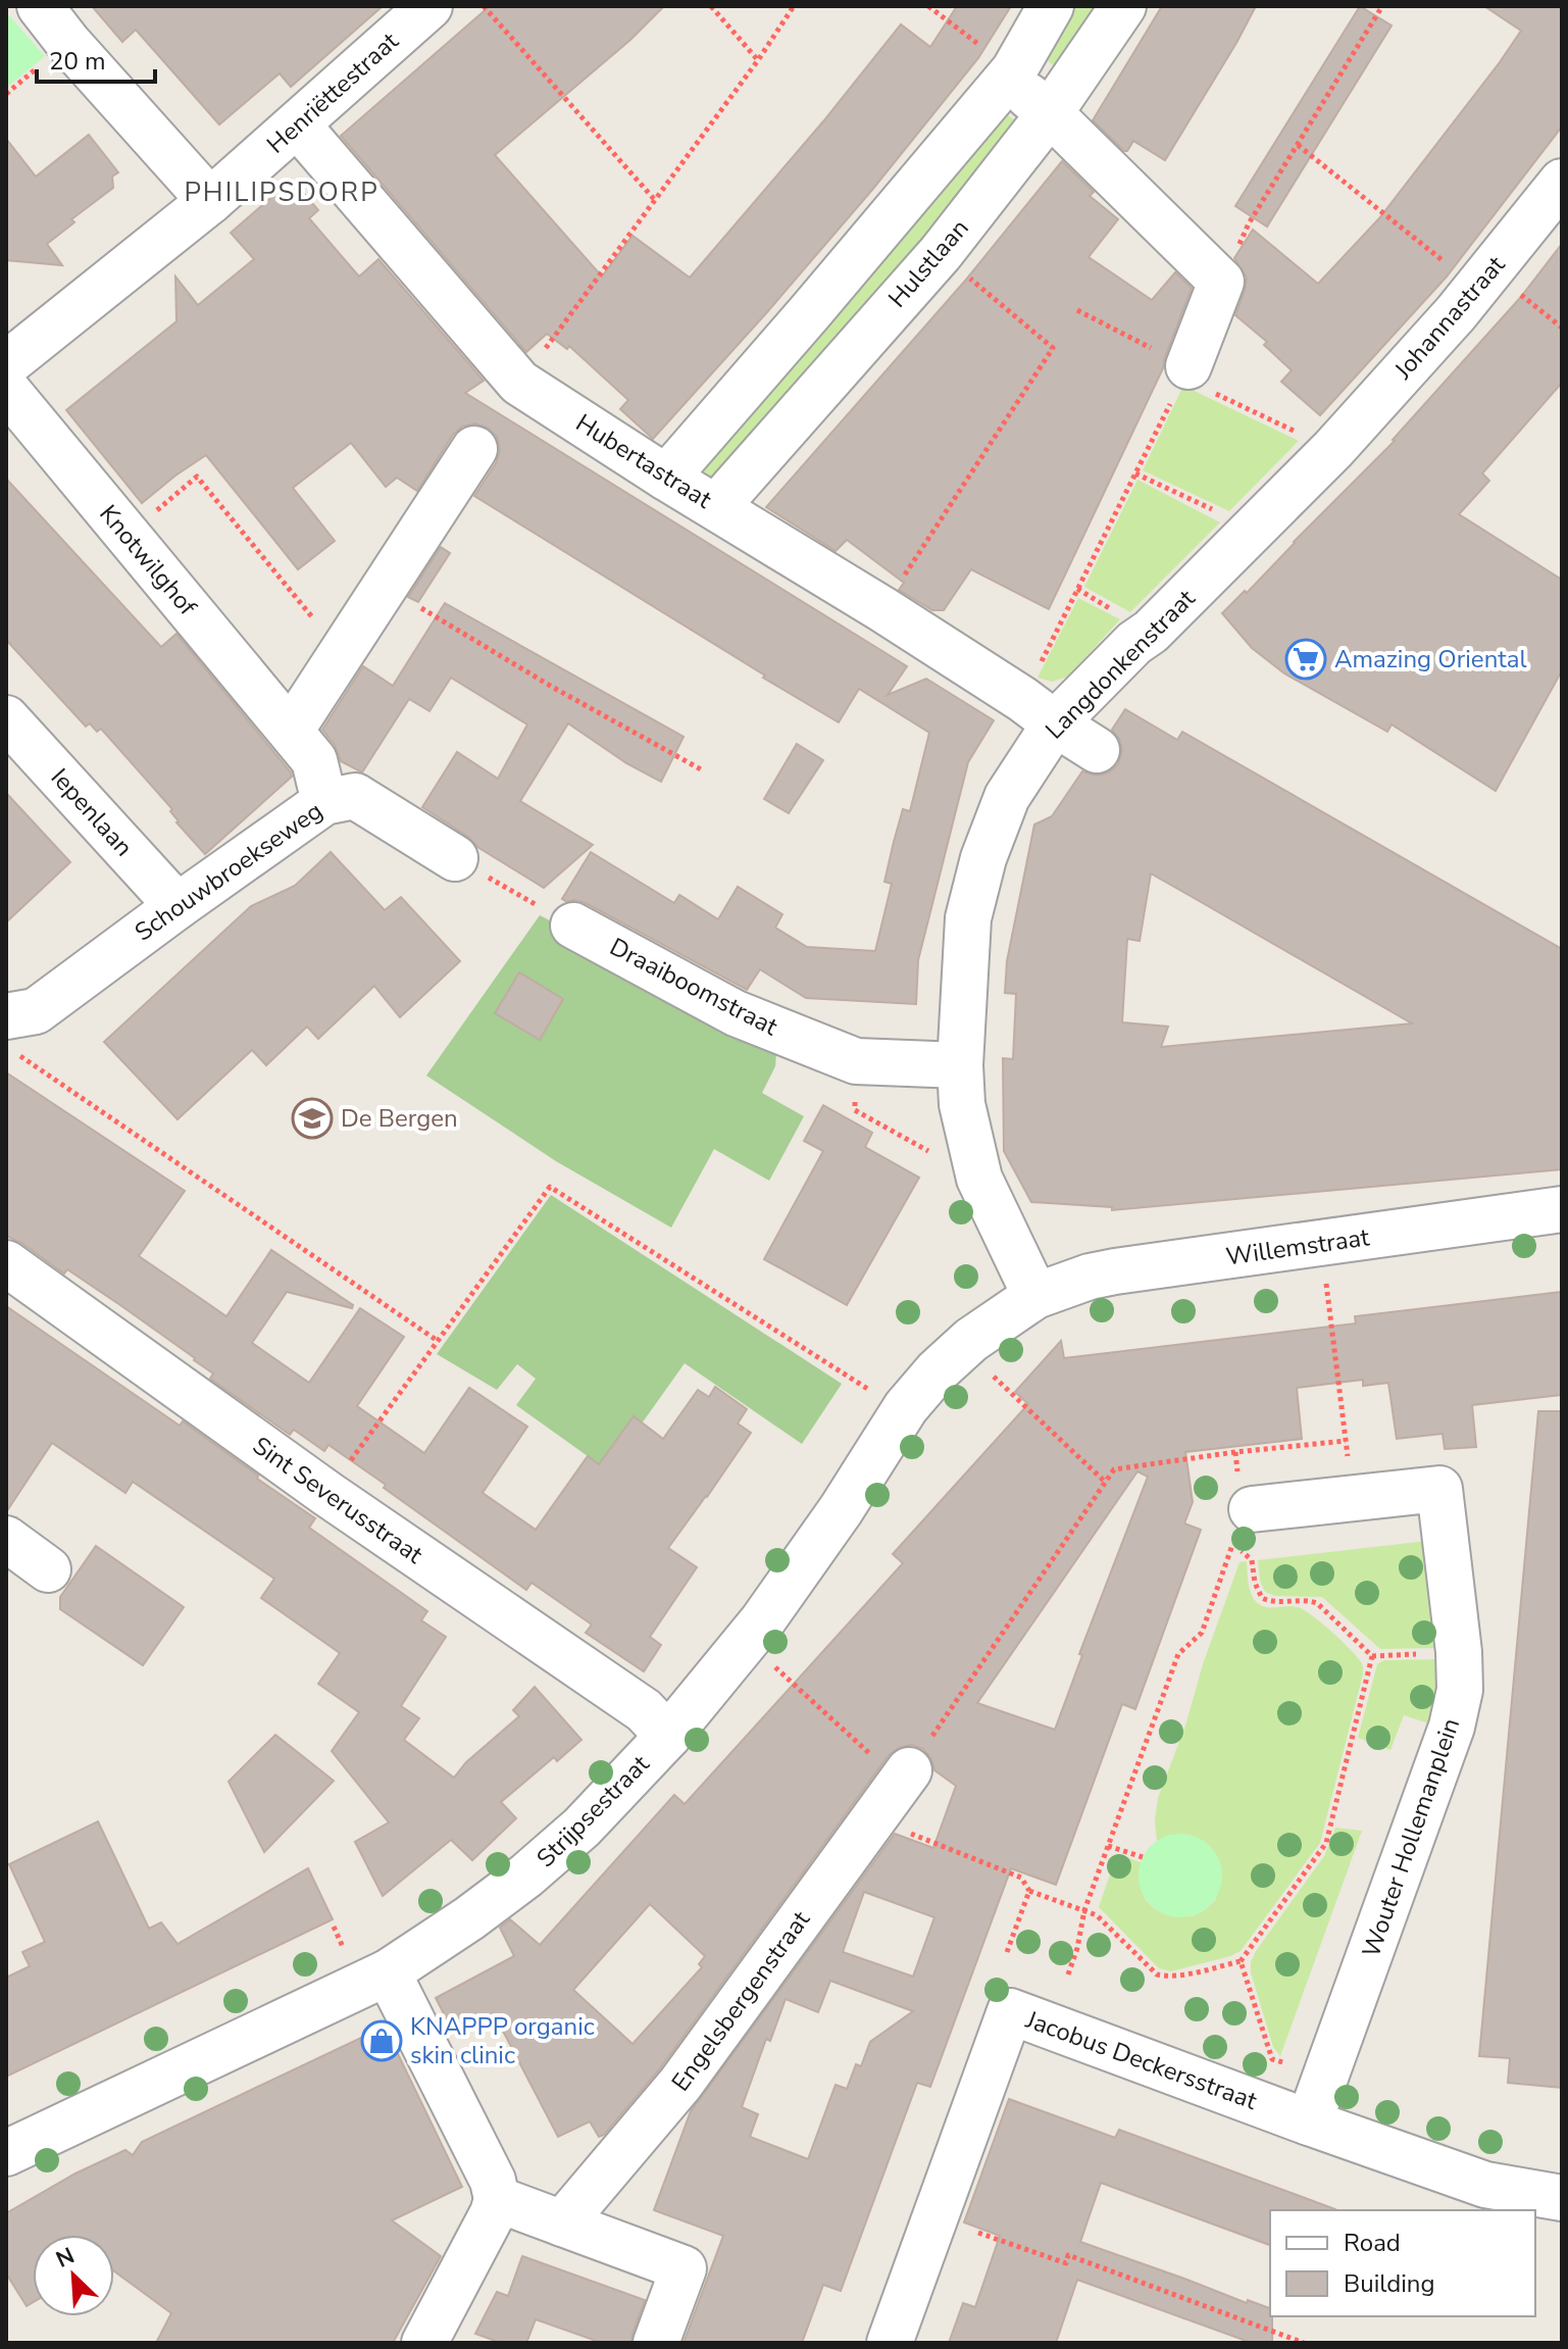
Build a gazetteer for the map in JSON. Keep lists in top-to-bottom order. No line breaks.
{"streets":{"street":["Henriëttestraat","Hulstlaan","Johannastraat","Hubertastraat","Knotwilghof","Langdonkenstraat","Iepenlaan","Schouwbroekseweg","Draaiboomstraat","Willemstraat","Sint Severusstraat","Strijpsestraat","Wouter Hollemanplein","Engelsbergenstraat","Jacobus Deckersstraat"]},"crossings":[["Henriëttestraat","Hubertastraat"],["Hulstlaan","Hubertastraat"],["Johannastraat","Langdonkenstraat"],["Hubertastraat","Langdonkenstraat"],["Knotwilghof","Schouwbroekseweg"],["Langdonkenstraat","Draaiboomstraat"],["Langdonkenstraat","Willemstraat"],["Langdonkenstraat","Strijpsestraat"],["Iepenlaan","Schouwbroekseweg"],["Willemstraat","Strijpsestraat"],["Sint Severusstraat","Strijpsestraat"],["Wouter Hollemanplein","Jacobus Deckersstraat"]],"districts":["PHILIPSDORP"],"places":{"supermarket":["Amazing Oriental"],"school or university":["De Bergen"],"shop":["KNAPPP organic skin clinic"]},"legend":["Road","Building"],"scale_bar":"20 m","north":"top left"}
